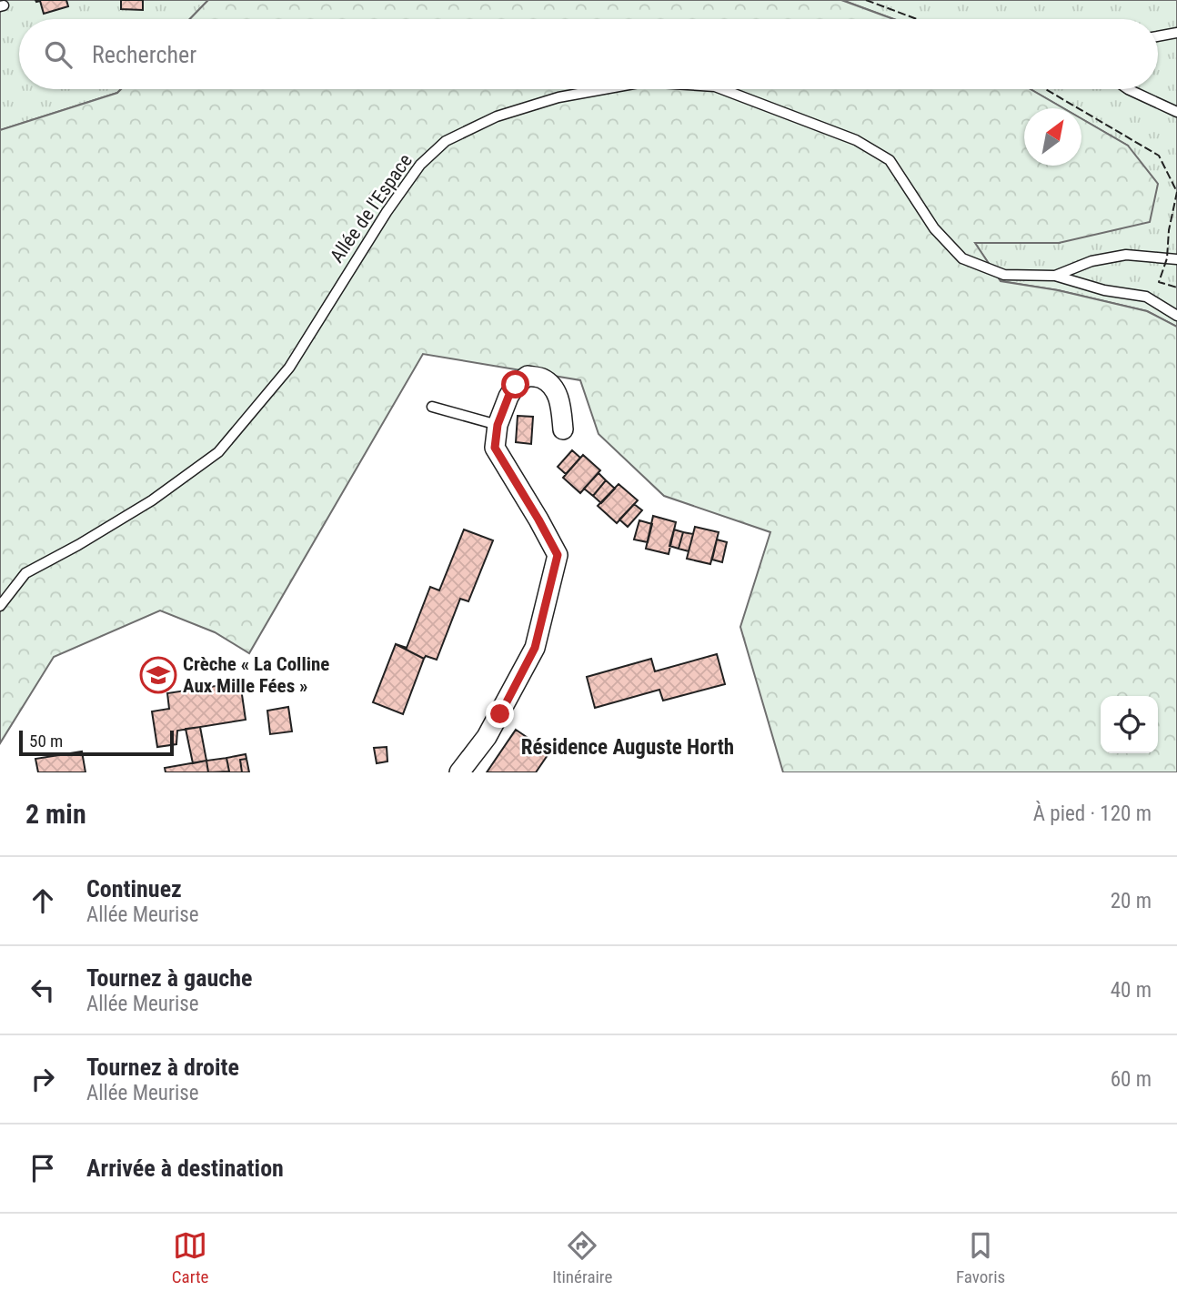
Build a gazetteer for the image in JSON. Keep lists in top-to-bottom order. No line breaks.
{"streets":{"lane":["Allée de l'Espace"]},"districts":["Résidence Auguste Horth"],"places":{"school or university":["Crèche « La Colline Aux Mille Fées »"]},"scale_bar":"50 m","north":"top right","page":{"search":"Rechercher","scale":"50 m","heading":["2 min","À pied · 120 m"],"list":[["Continuez","Allée Meurise","20 m"],["Tournez à gauche","Allée Meurise","40 m"],["Tournez à droite","Allée Meurise","60 m"],"Arrivée à destination"],"nav":["Carte","Itinéraire","Favoris"]}}
